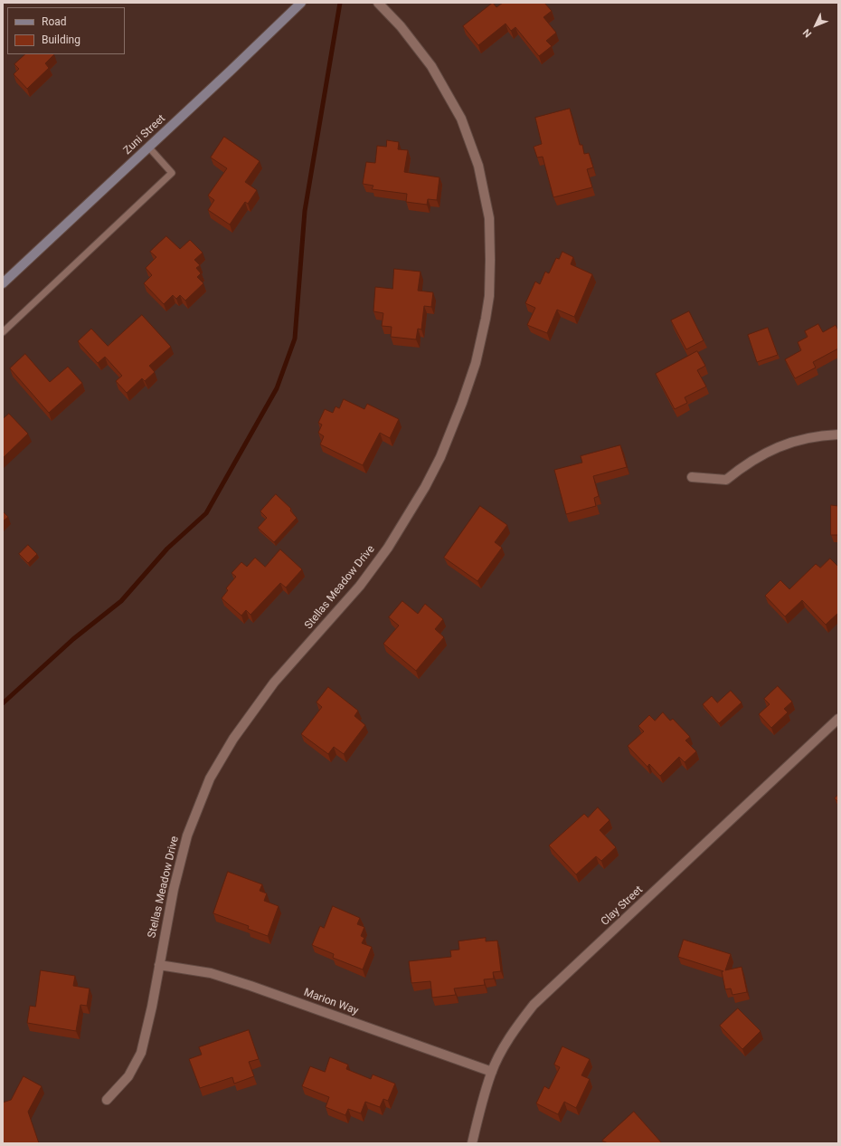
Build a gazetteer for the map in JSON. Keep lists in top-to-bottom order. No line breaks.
{"streets":{"street":["Zuni Street","Stellas Meadow Drive","Clay Street","Marion Way"]},"crossings":[["Stellas Meadow Drive","Marion Way"],["Clay Street","Marion Way"]],"legend":["Road","Building"],"north":"bottom left"}
